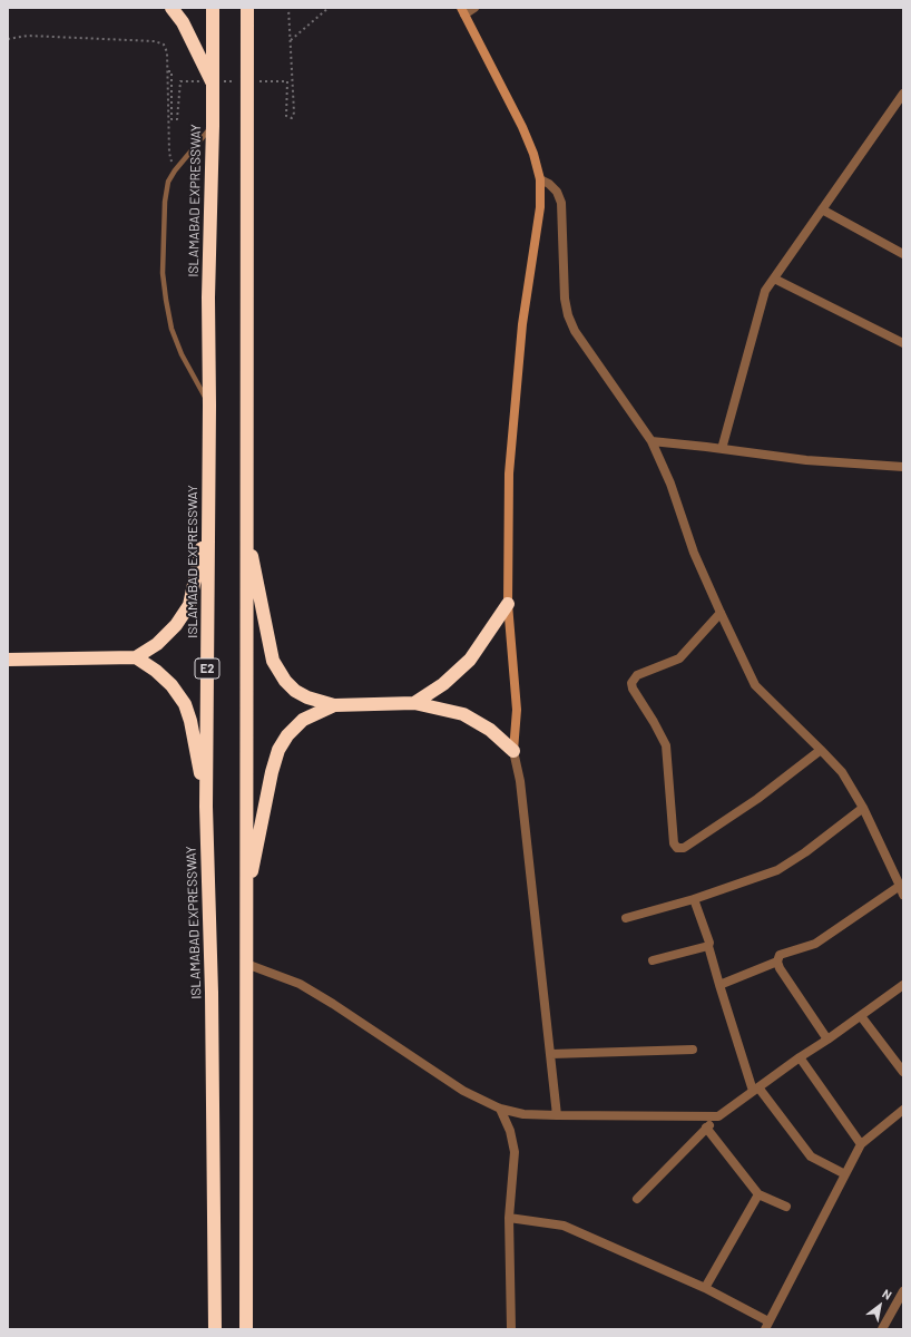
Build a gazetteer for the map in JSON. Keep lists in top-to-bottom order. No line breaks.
{"streets":{"highway":["ISLAMABAD EXPRESSWAY","E2"]},"north":"top right"}
